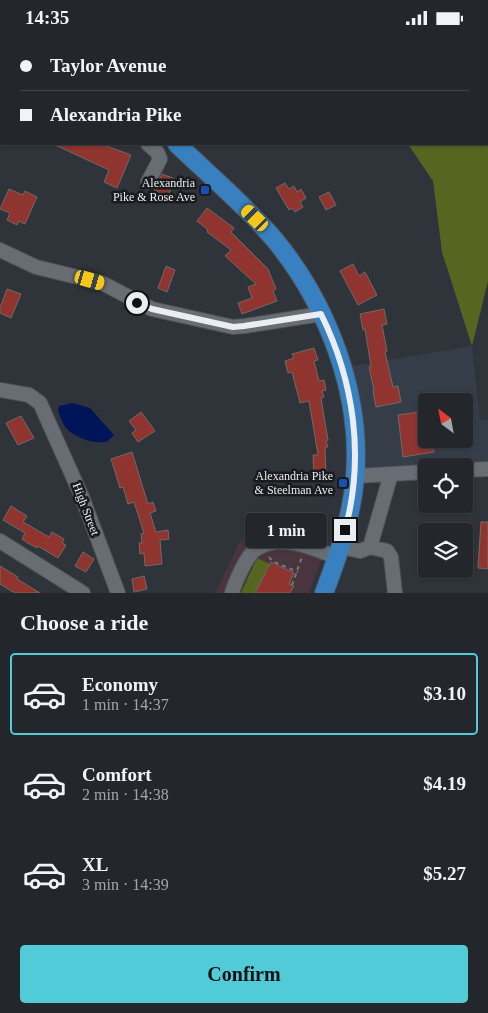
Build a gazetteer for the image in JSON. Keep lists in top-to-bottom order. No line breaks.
{"streets":{"street":["High Street"]},"places":{"transit":["Alexandria Pike & Rose Ave","Alexandria Pike & Steelman Ave"]},"north":"top left","page":{"status":"14:35","banner":["Taylor Avenue","Alexandria Pike"],"bubble":"1 min","heading":"Choose a ride","list":[{"name":"Economy","note":"1 min · 14:37","value":"$3.10"},{"name":"Comfort","note":"2 min · 14:38","value":"$4.19"},{"name":"XL","note":"3 min · 14:39","value":"$5.27"}],"buttons":"Confirm"}}
